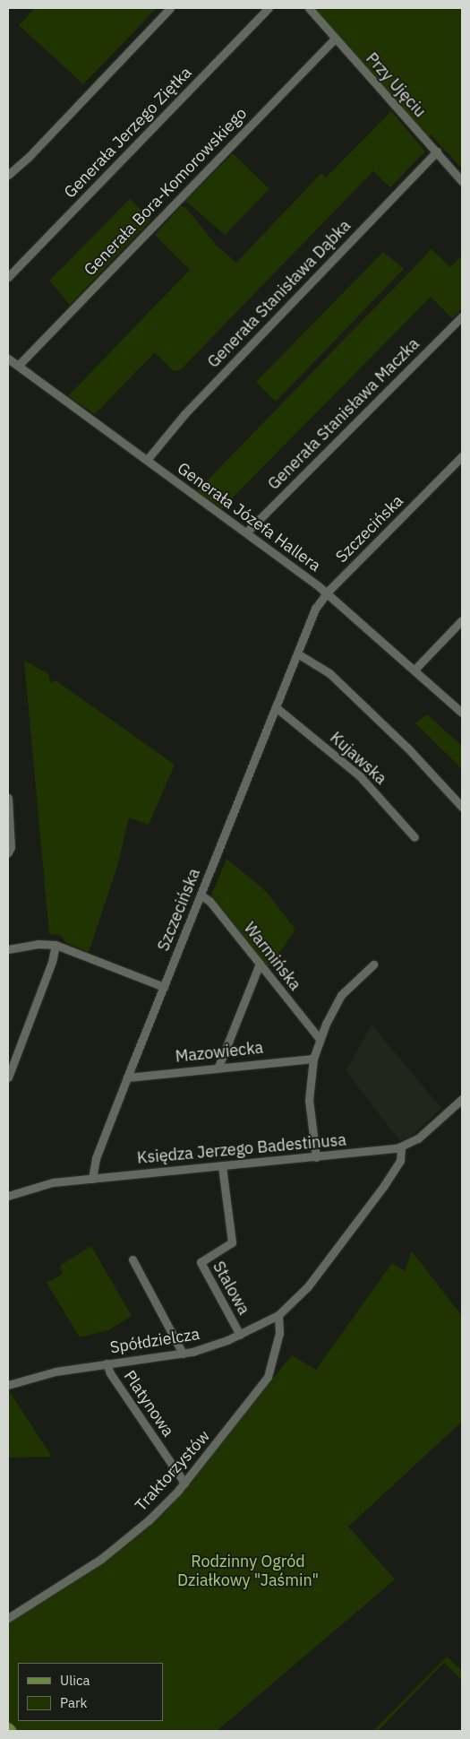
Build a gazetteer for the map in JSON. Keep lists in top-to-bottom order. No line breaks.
{"streets":{"street":["Przy Ujęciu","Generała Jerzego Ziętka","Generała Bora-Komorowskiego","Generała Stanisława Dąbka","Generała Stanisława Maczka","Generała Józefa Hallera","Szczecińska","Kujawska","Warmińska","Mazowiecka","Księdza Jerzego Badestinusa","Stalowa","Spółdzielcza","Platynowa","Traktorzystów"]},"crossings":[["Przy Ujęciu","Generała Bora-Komorowskiego"],["Przy Ujęciu","Generała Stanisława Dąbka"],["Generała Bora-Komorowskiego","Generała Józefa Hallera"],["Generała Stanisława Dąbka","Generała Józefa Hallera"],["Generała Stanisława Maczka","Generała Józefa Hallera"],["Generała Józefa Hallera","Szczecińska"],["Szczecińska","Kujawska"],["Szczecińska","Warmińska"],["Szczecińska","Mazowiecka"],["Szczecińska","Księdza Jerzego Badestinusa"],["Księdza Jerzego Badestinusa","Stalowa"],["Księdza Jerzego Badestinusa","Spółdzielcza"],["Stalowa","Spółdzielcza"],["Spółdzielcza","Platynowa"],["Spółdzielcza","Traktorzystów"],["Platynowa","Traktorzystów"]],"parks":["Rodzinny Ogród Działkowy \"Jaśmin\""],"legend":["Ulica","Park"]}
